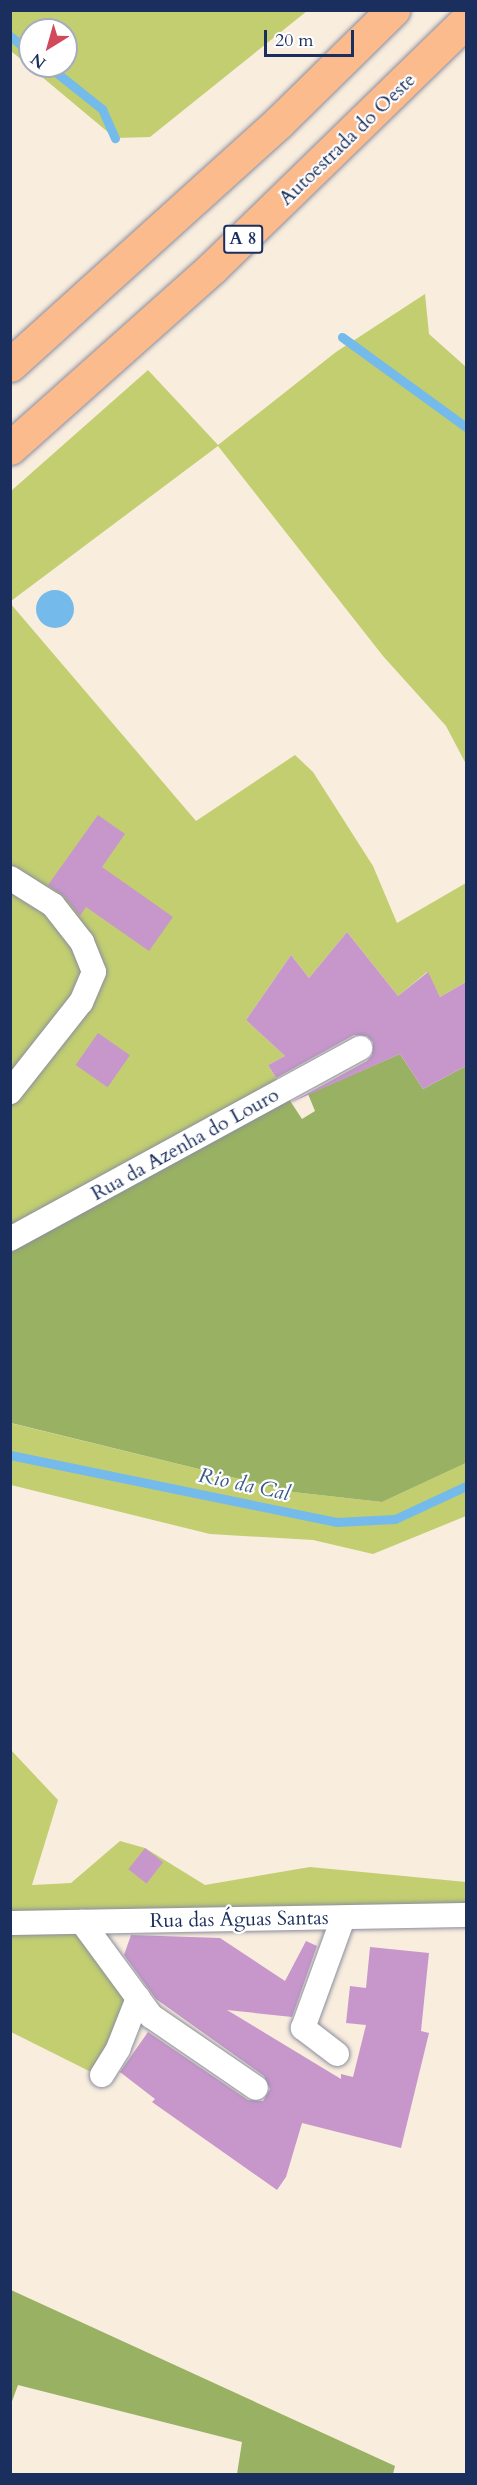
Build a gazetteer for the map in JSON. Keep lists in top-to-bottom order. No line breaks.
{"streets":{"highway":["Autoestrada do Oeste","A 8"],"street":["Rua da Azenha do Louro","Rua das Águas Santas"]},"water":["Rio da Cal"],"scale_bar":"20 m","north":"bottom left"}
